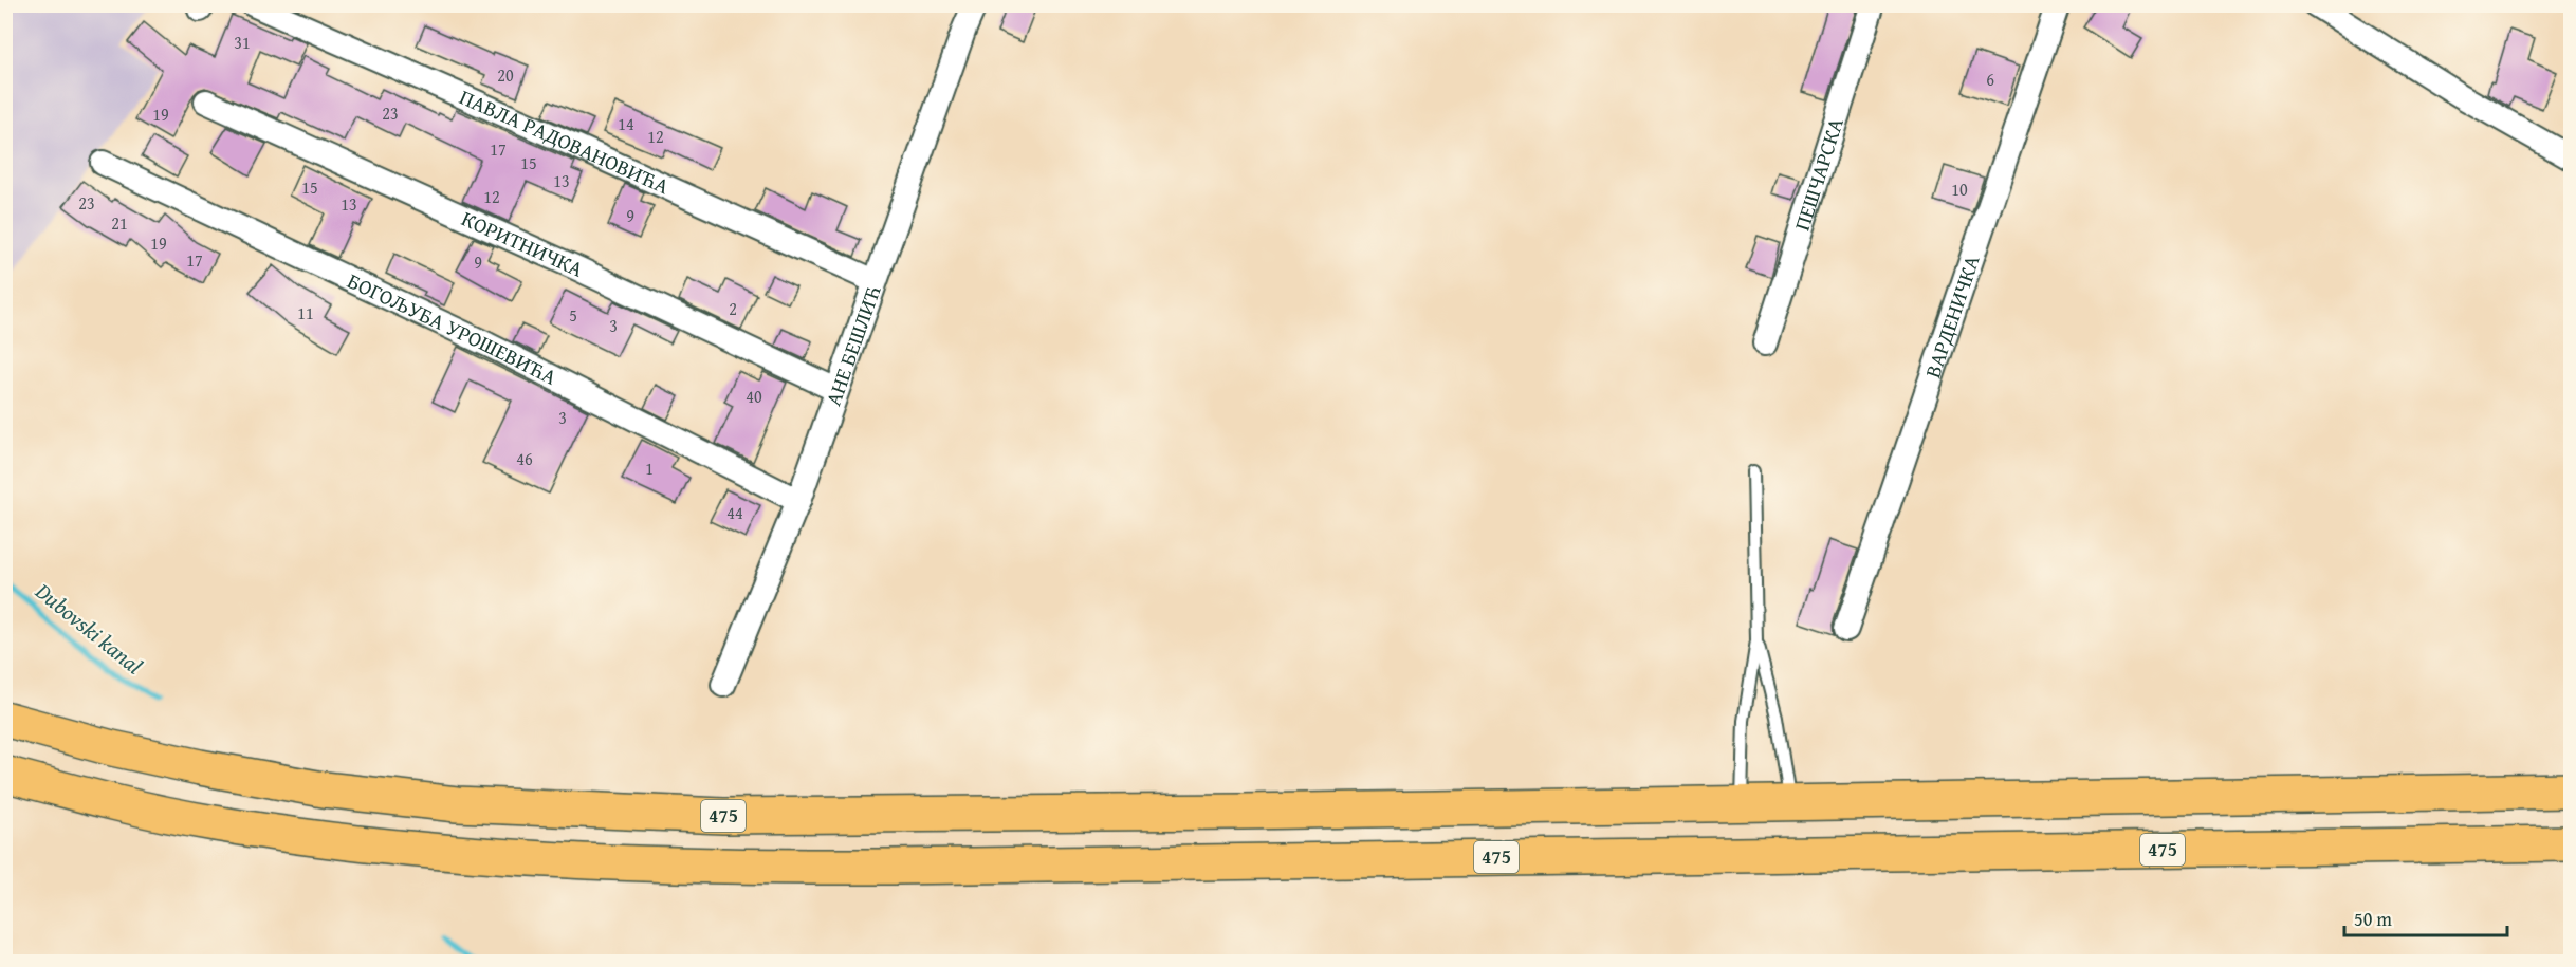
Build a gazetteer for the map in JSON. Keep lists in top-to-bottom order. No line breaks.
{"streets":{"highway":["475"],"street":["ПАВЛА РАДОВАНОВИЋА","ПЕШЧАРСКА","КОРИТНИЧКА","ВАРДЕНИЧКА","БОГОЉУБА УРОШЕВИЋА","АНЕ БЕШЛИЋ"]},"crossings":[["ПАВЛА РАДОВАНОВИЋА","АНЕ БЕШЛИЋ"],["КОРИТНИЧКА","АНЕ БЕШЛИЋ"],["БОГОЉУБА УРОШЕВИЋА","АНЕ БЕШЛИЋ"]],"water":["Dubovski kanal"],"house_numbers":["31","20","6","23","19","14","12","17","15","13","15","10","12","23","13","9","21","19","17","9","2","11","5","3","40","3","46","1","44"],"scale_bar":"50 m"}
